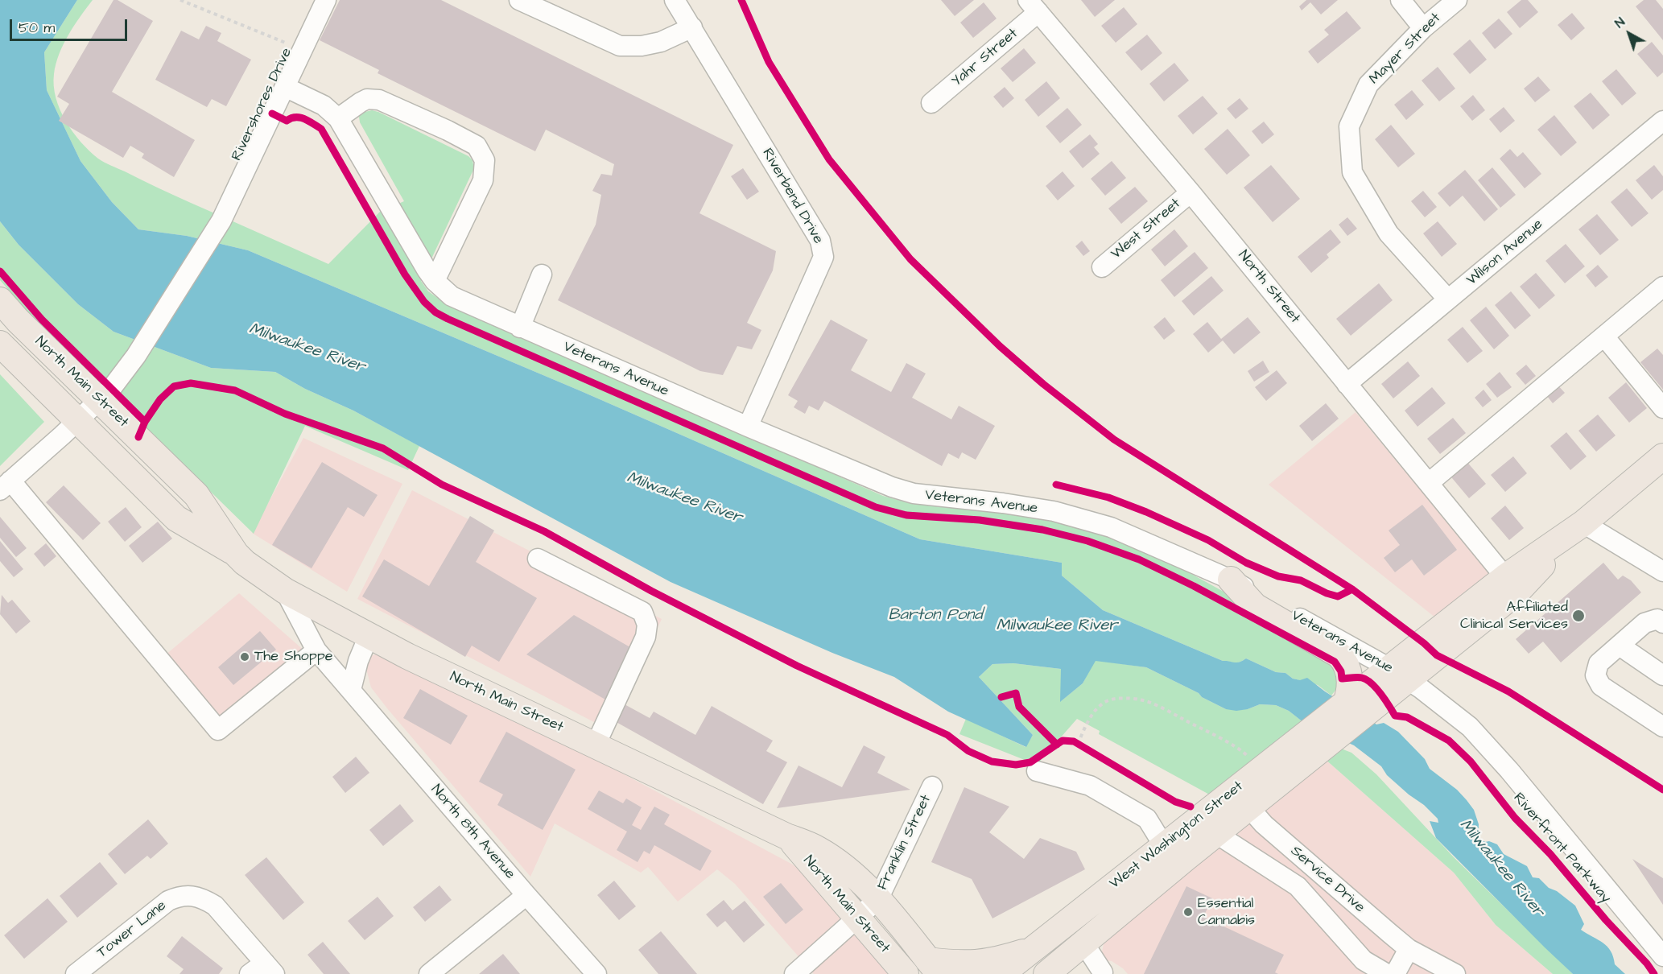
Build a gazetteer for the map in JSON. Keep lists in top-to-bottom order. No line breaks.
{"streets":{"main road":["North Main Street","West Washington Street"],"street":["Mayer Street","Yahr Street","Rivershores Drive","Riverbend Drive","West Street","Wilson Avenue","North Street","Veterans Avenue","North 8th Avenue","Franklin Street","Service Drive","Tower Lane"],"cycle path":["Riverfront Parkway"]},"crossings":[["Mayer Street","Wilson Avenue"],["Yahr Street","North Street"],["Rivershores Drive","Veterans Avenue"],["Rivershores Drive","North Main Street"],["Riverbend Drive","Veterans Avenue"],["West Street","North Street"],["Wilson Avenue","North Street"],["Veterans Avenue","West Washington Street"],["North Main Street","North 8th Avenue"],["North Main Street","Franklin Street"],["West Washington Street","Service Drive"]],"water":["Milwaukee River","Barton Pond"],"places":["Affiliated Clinical Services","The Shoppe","Essential Cannabis"],"scale_bar":"50 m","north":"top left"}
